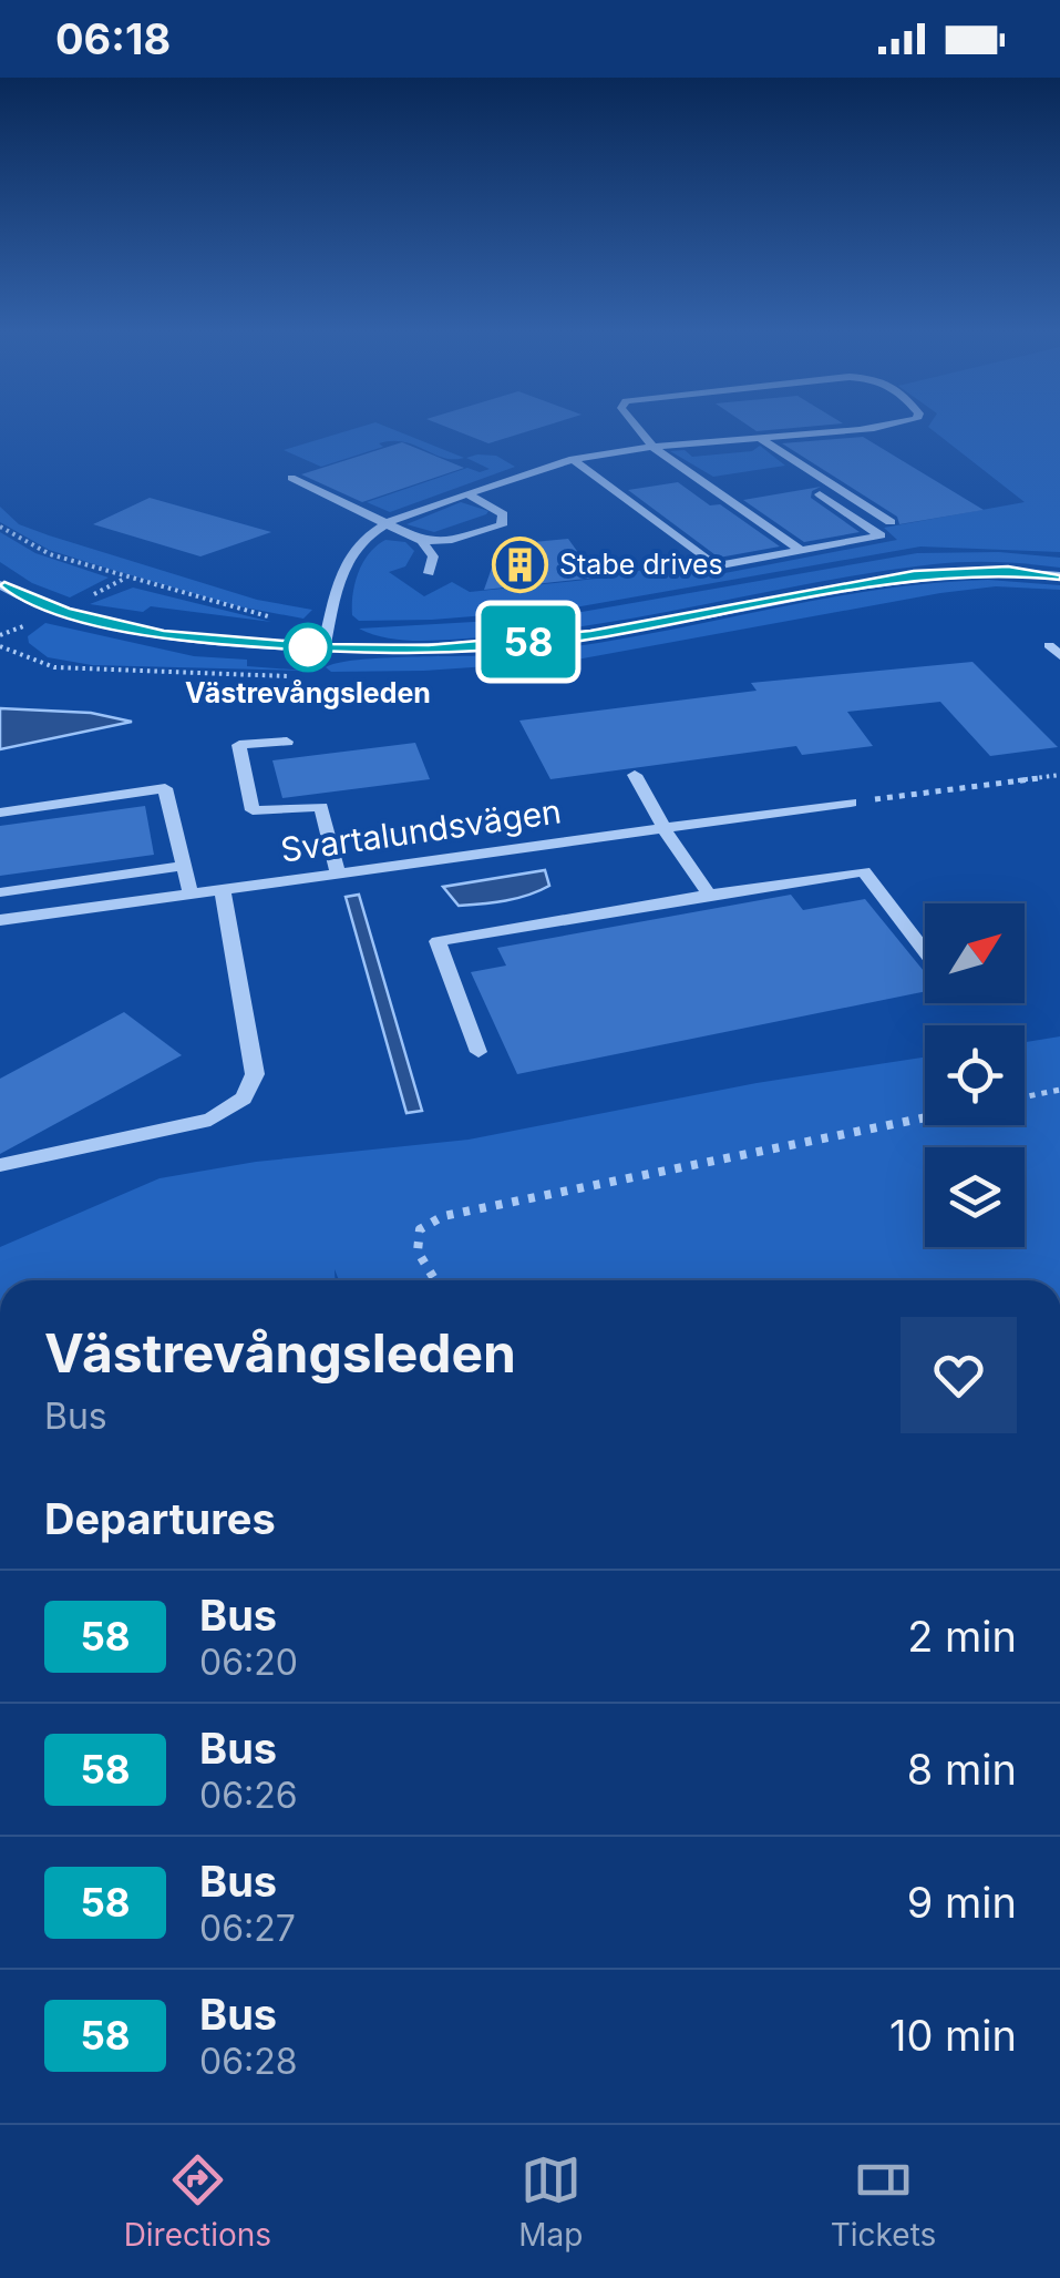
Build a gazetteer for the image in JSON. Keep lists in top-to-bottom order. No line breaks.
{"streets":{"street":["Svartalundsvägen"]},"places":{"building":["Stabe drives"],"other":["Västrevångsleden"]},"lines":["bus line 58"],"north":"top right","page":{"status":"06:18","on_map":"58","heading":[["Västrevångsleden","Bus"],"Departures"],"list":[{"mark":"58","name":"Bus","note":"06:20","value":"2 min"},{"mark":"58","name":"Bus","note":"06:26","value":"8 min"},{"mark":"58","name":"Bus","note":"06:27","value":"9 min"},{"mark":"58","name":"Bus","note":"06:28","value":"10 min"}],"tabs":["Directions","Map","Tickets"]}}
